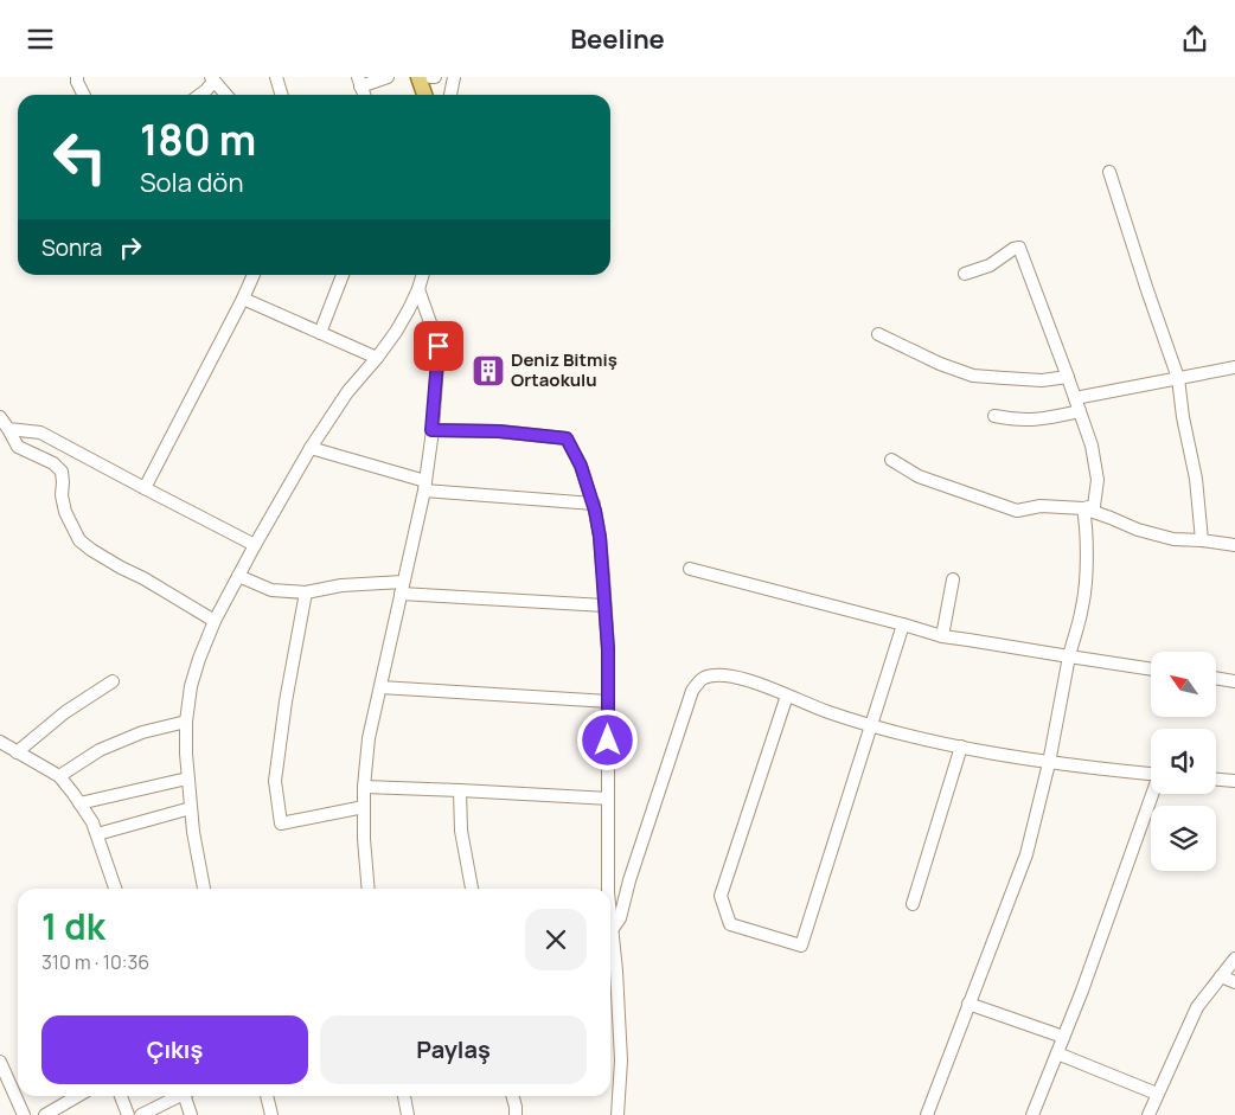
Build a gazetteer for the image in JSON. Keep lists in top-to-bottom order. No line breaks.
{"places":{"building":["Deniz Bitmiş Ortaokulu"]},"north":"top left","page":{"header":"Beeline","turn":["180 m","Sola dön"],"then":"Sonra","heading":["1 dk","310 m · 10:36"],"buttons":["Çıkış","Paylaş"]}}
